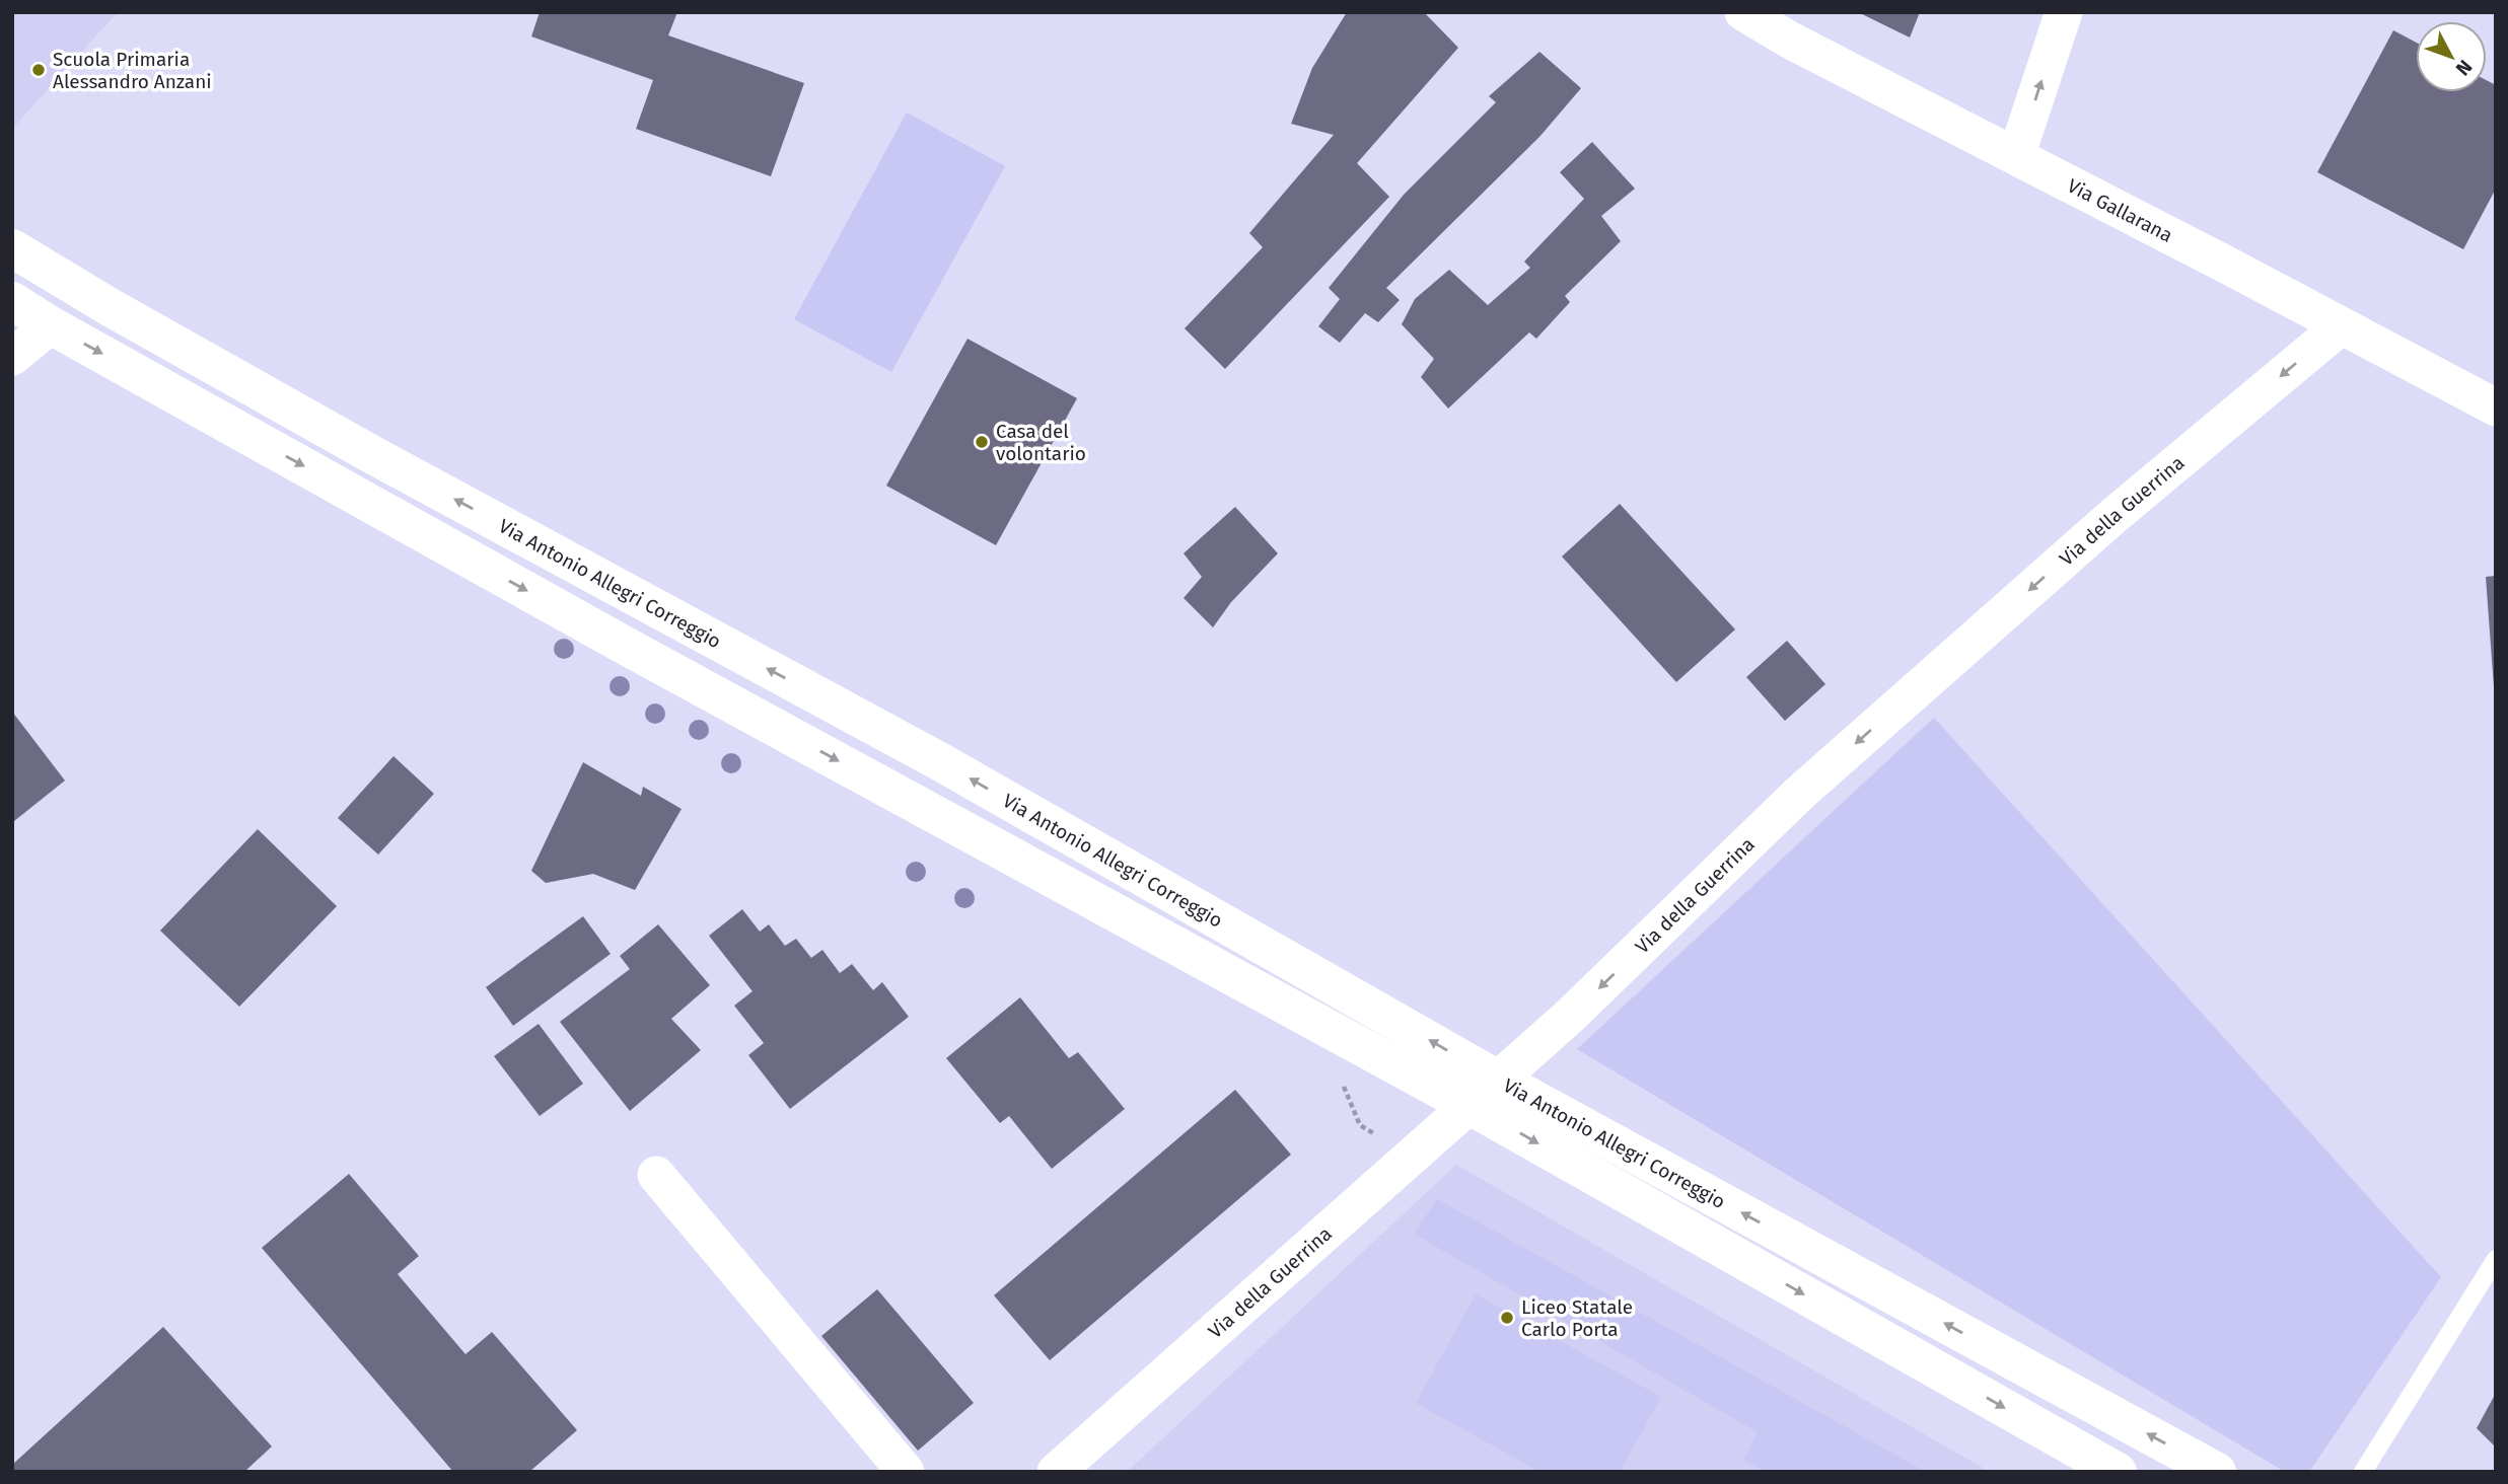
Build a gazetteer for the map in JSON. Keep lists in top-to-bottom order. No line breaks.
{"streets":{"street":["Via Gallarana","Via della Guerrina","Via Antonio Allegri Correggio"]},"crossings":[["Via Gallarana","Via della Guerrina"],["Via della Guerrina","Via Antonio Allegri Correggio"]],"one_way":["Via della Guerrina"],"places":["Scuola Primaria Alessandro Anzani","Casa del volontario","Liceo Statale Carlo Porta"],"north":"bottom right"}
